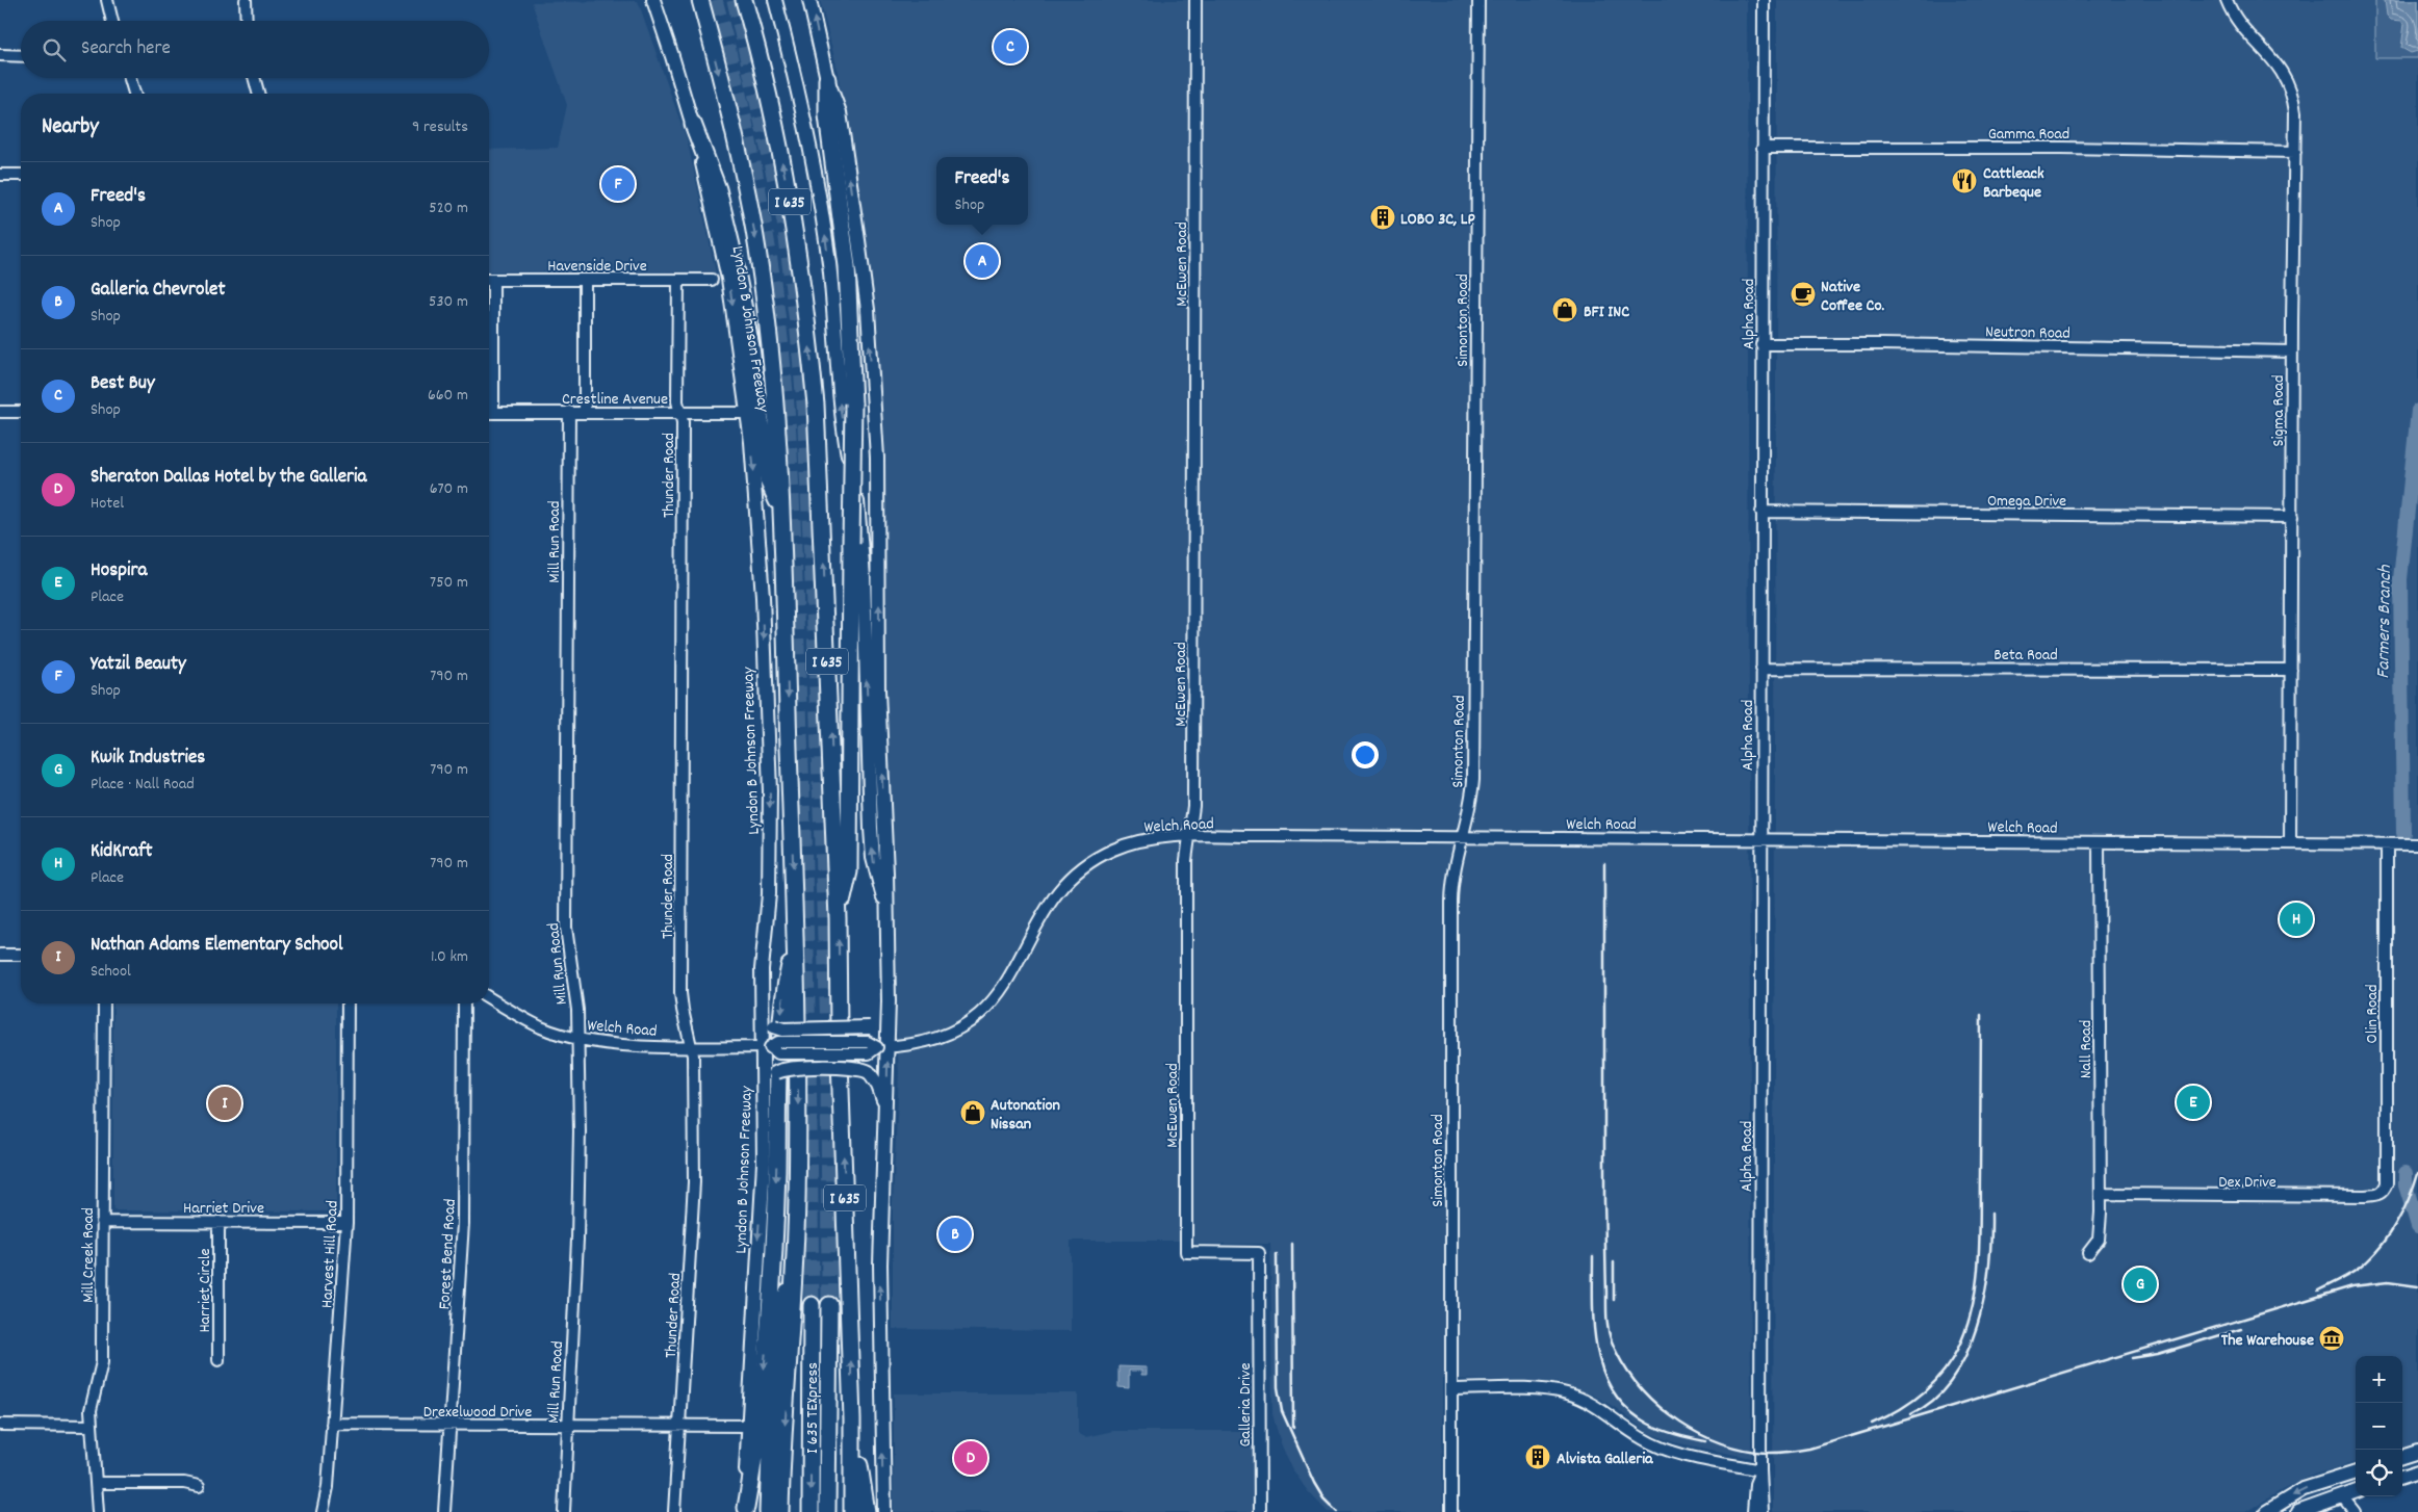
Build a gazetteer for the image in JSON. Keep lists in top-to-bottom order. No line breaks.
{"streets":{"highway":["I 635","Lyndon B Johnson Freeway","I 635 TEXpress"],"street":["Gamma Road","Havenside Drive","McEwen Road","Alpha Road","Simonton Road","Neutron Road","Crestline Avenue","Sigma Road","Thunder Road","Omega Drive","Mill Run Road","Beta Road","Welch Road","Olin Road","Nall Road","Dex Drive","Harriet Drive","Harvest Hill Road","Forest Bend Road","Mill Creek Road","Harriet Circle","Galleria Drive","Drexelwood Drive"]},"crossings":[["Gamma Road","Alpha Road"],["Gamma Road","Sigma Road"],["Havenside Drive","Thunder Road"],["McEwen Road","Welch Road"],["McEwen Road","Galleria Drive"],["Alpha Road","Neutron Road"],["Alpha Road","Omega Drive"],["Alpha Road","Beta Road"],["Alpha Road","Welch Road"],["Simonton Road","Welch Road"],["Lyndon B Johnson Freeway","Crestline Avenue"],["Lyndon B Johnson Freeway","Welch Road"],["Lyndon B Johnson Freeway","Drexelwood Drive"],["Neutron Road","Sigma Road"],["Crestline Avenue","Thunder Road"],["Crestline Avenue","Mill Run Road"],["Sigma Road","Omega Drive"],["Sigma Road","Beta Road"],["Sigma Road","Welch Road"],["Thunder Road","Welch Road"],["Thunder Road","Drexelwood Drive"],["Mill Run Road","Welch Road"],["Mill Run Road","Drexelwood Drive"],["Welch Road","Olin Road"],["Welch Road","Nall Road"],["Olin Road","Dex Drive"],["Nall Road","Dex Drive"],["Harriet Drive","Harvest Hill Road"],["Harriet Drive","Mill Creek Road"],["Harriet Drive","Harriet Circle"],["Harvest Hill Road","Drexelwood Drive"],["Forest Bend Road","Drexelwood Drive"]],"water":["Farmers Branch"],"places":{"restaurant":["Cattleack Barbeque"],"building":["LOBO 3C, LP","Alvista Galleria"],"cafe":["Native Coffee Co."],"shop":["BFI INC","Autonation Nissan"],"museum":["The Warehouse"]},"page":{"search":"Search here","pins":["C","F","A","H","E","I","B","G","D"],"heading":["Nearby","9 results"],"popup":["Freed's","Shop"],"list":[{"mark":"A","name":"Freed's","note":"Shop","value":"520 m"},{"mark":"B","name":"Galleria Chevrolet","note":"Shop","value":"530 m"},{"mark":"C","name":"Best Buy","note":"Shop","value":"660 m"},{"mark":"D","name":"Sheraton Dallas Hotel by the Galleria","note":"Hotel","value":"670 m"},{"mark":"E","name":"Hospira","note":"Place","value":"750 m"},{"mark":"F","name":"Yatzil Beauty","note":"Shop","value":"790 m"},{"mark":"G","name":"Kwik Industries","note":"Place · Nall Road","value":"790 m"},{"mark":"H","name":"KidKraft","note":"Place","value":"790 m"},{"mark":"I","name":"Nathan Adams Elementary School","note":"School","value":"1.0 km"}],"map_buttons":["+","−"]}}
